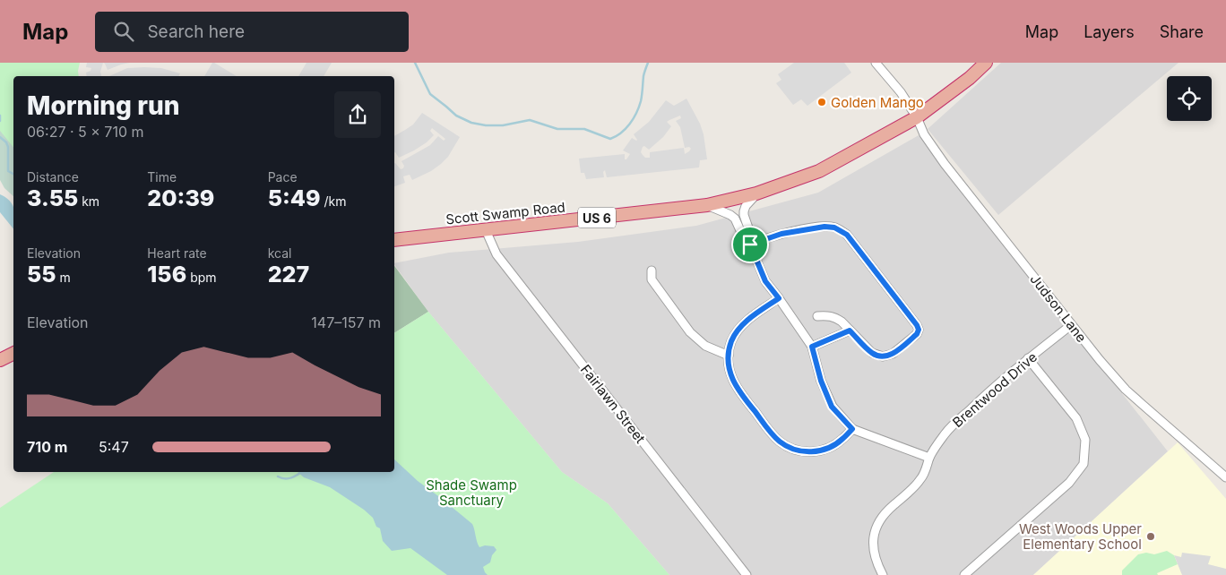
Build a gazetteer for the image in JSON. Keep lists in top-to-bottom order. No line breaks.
{"streets":{"highway":["Scott Swamp Road","US 6"],"street":["Judson Lane","Brentwood Drive","Fairlawn Street"]},"crossings":[["Scott Swamp Road","Judson Lane"],["Scott Swamp Road","Fairlawn Street"],["Judson Lane","Brentwood Drive"]],"parks":["Shade Swamp Sanctuary"],"places":["Golden Mango","West Woods Upper Elementary School"],"page":{"header":"Map","search":"Search here","nav":["Map","Layers","Share"],"heading":["Morning run","06:27 · 5 × 710 m"],"stats":[["Distance","3.55 km"],["Time","20:39"],["Pace","5:49 /km"],["Elevation","55 m"],["Heart rate","156 bpm"],["kcal","227"]],"chart":["Elevation","147–157 m"],"list":[{"name":"710 m","note":"5:47"}]}}
